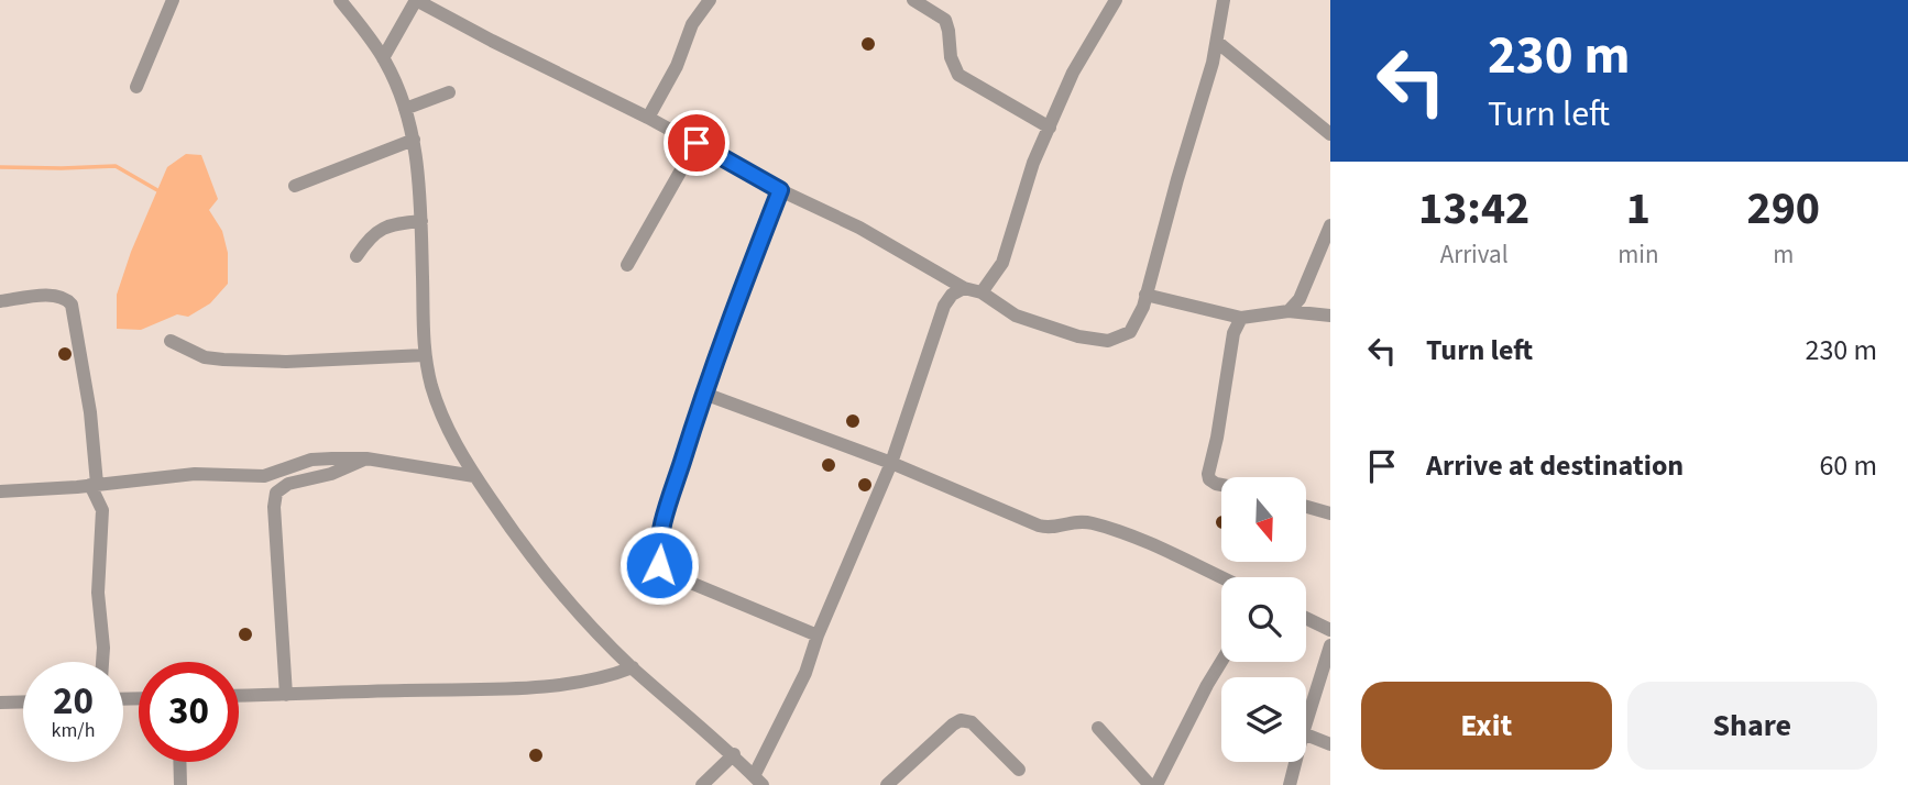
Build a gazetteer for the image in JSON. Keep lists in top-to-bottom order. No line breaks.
{"north":"bottom","page":{"turn":["230 m","Turn left"],"eta":["13:42","Arrival","1","min","290","m"],"list":[{"name":"Turn left","value":"230 m"},{"name":"Arrive at destination","value":"60 m"}],"speed":"20 km/h","limit":"30","buttons":["Exit","Share"]}}
